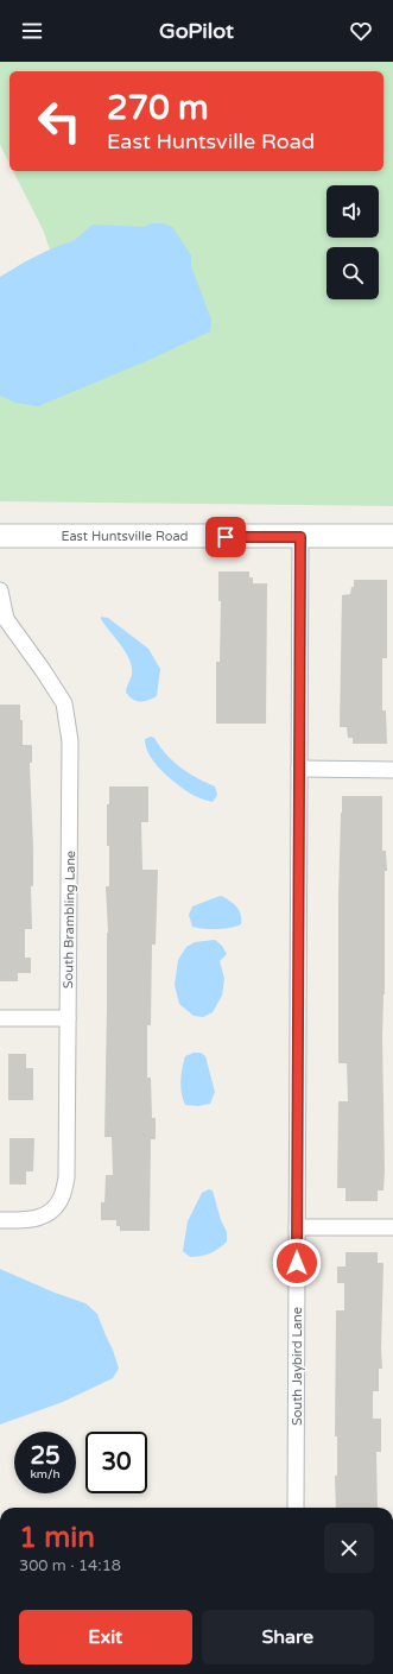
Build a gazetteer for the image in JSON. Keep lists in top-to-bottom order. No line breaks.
{"streets":{"main road":["East Huntsville Road"],"street":["South Brambling Lane","South Jaybird Lane"]},"crossings":[["East Huntsville Road","South Jaybird Lane"]],"page":{"header":"GoPilot","turn":["270 m","East Huntsville Road"],"speed":"25 km/h","limit":"30","heading":["1 min","300 m · 14:18"],"buttons":["Exit","Share"]}}
